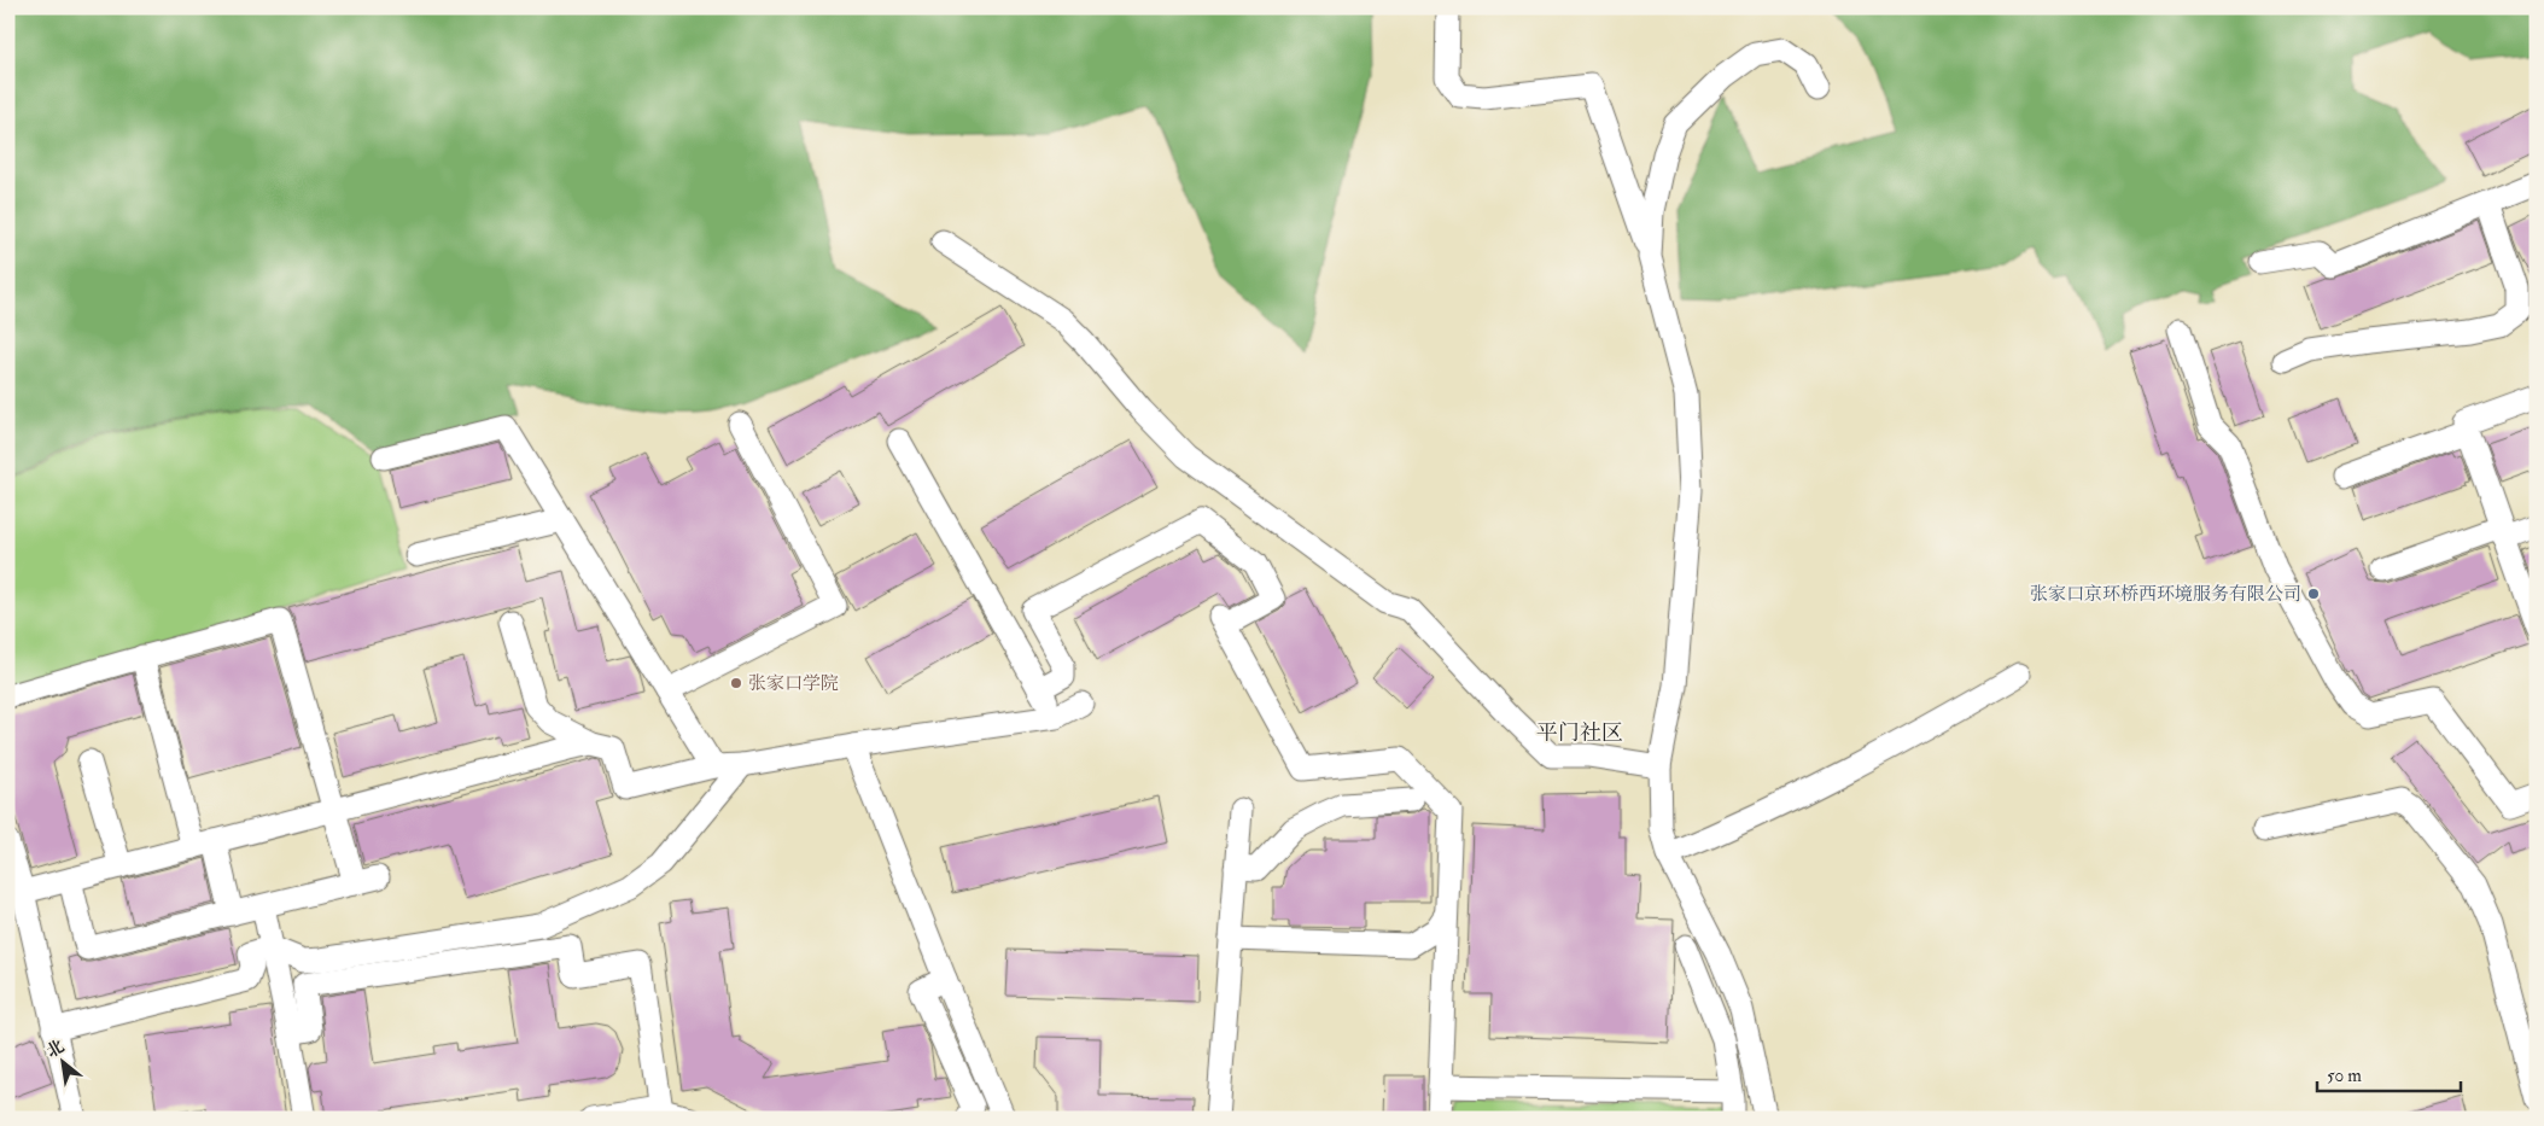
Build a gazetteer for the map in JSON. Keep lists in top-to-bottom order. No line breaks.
{"districts":["平门社区"],"places":["张家口京环桥西环境服务有限公司","张家口学院"],"scale_bar":"50 m","north":"top left"}
